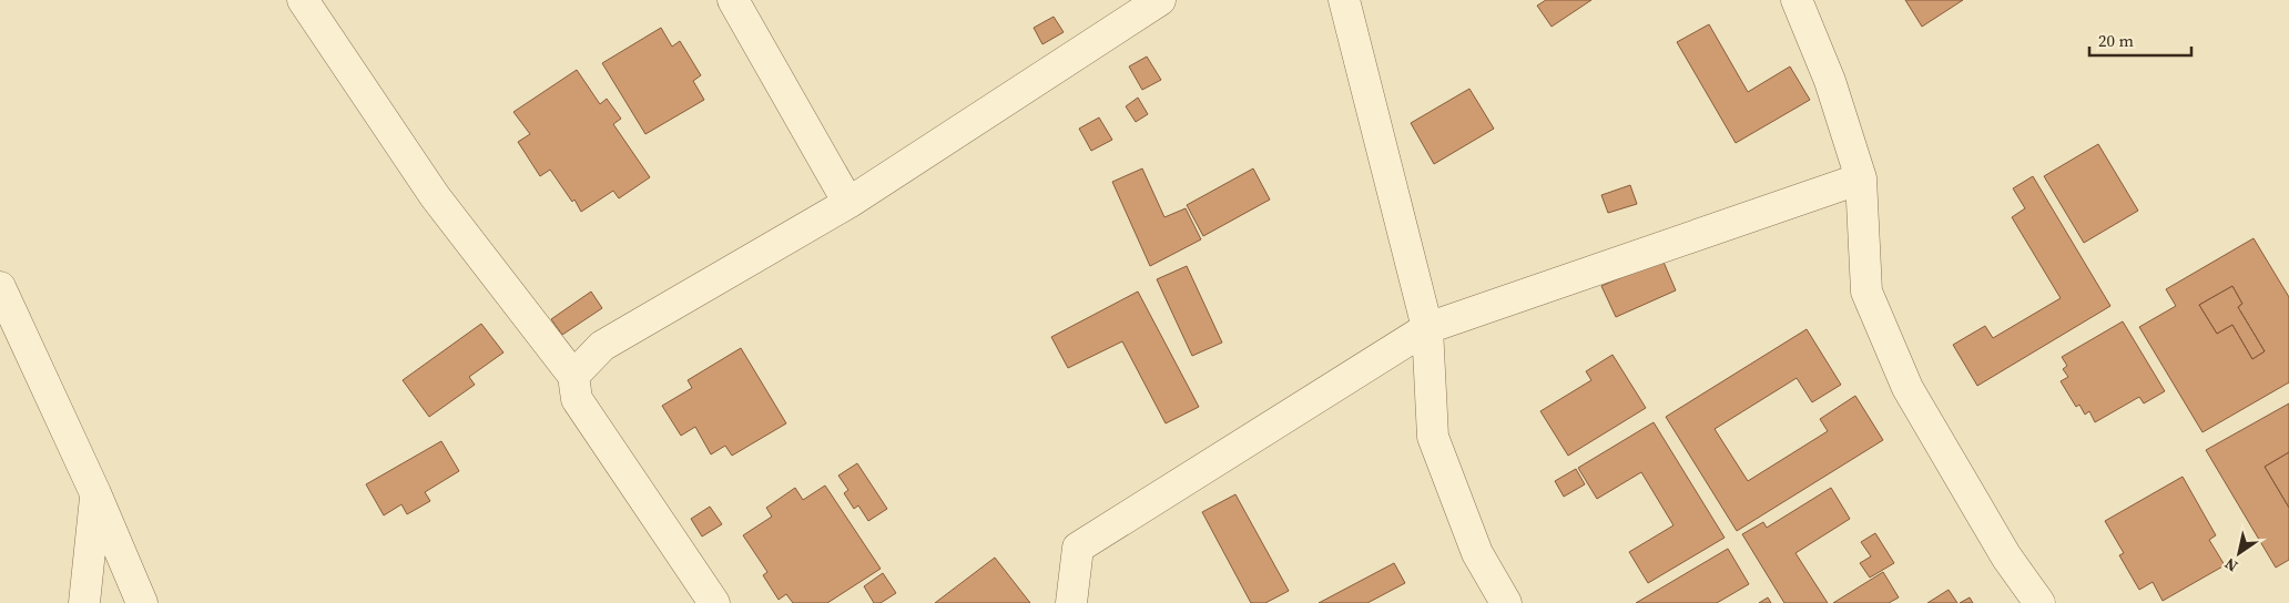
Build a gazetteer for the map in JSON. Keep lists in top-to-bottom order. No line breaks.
{"scale_bar":"20 m","north":"bottom left"}
